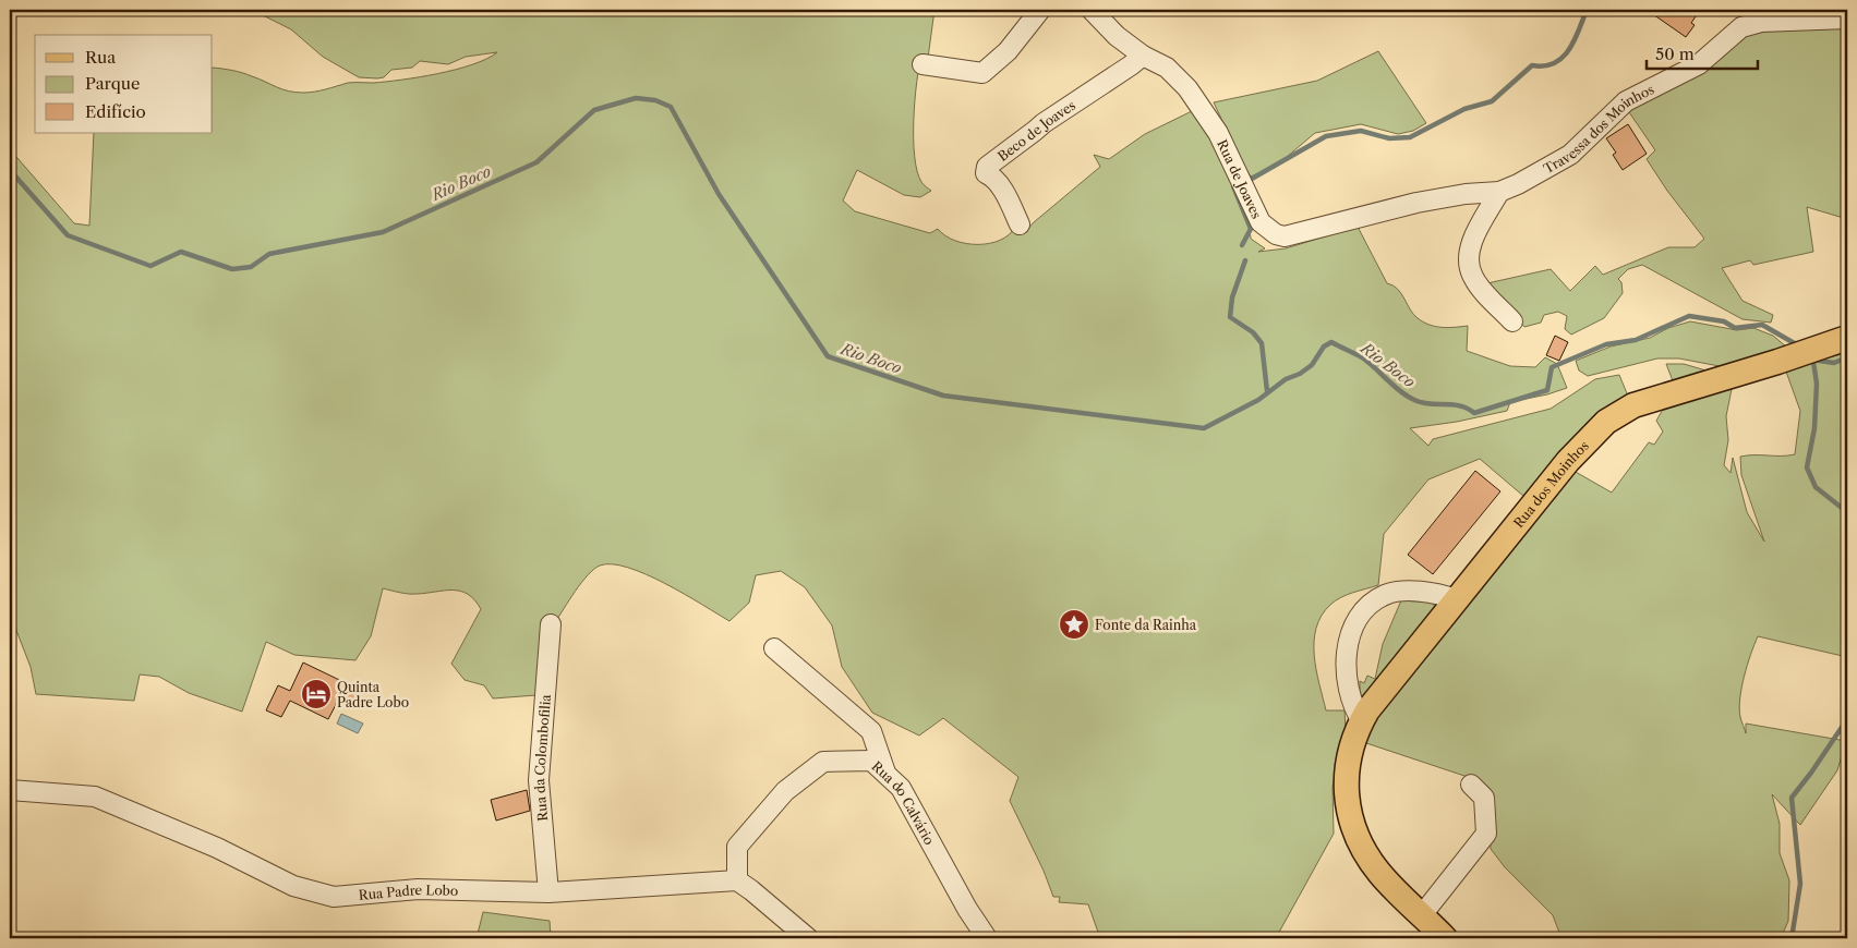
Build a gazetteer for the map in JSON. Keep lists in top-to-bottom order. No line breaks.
{"streets":{"main road":["Rua dos Moinhos"],"street":["Travessa dos Moinhos","Beco de Joaves","Rua de Joaves","Rua da Colombofilia","Rua do Calvário","Rua Padre Lobo"]},"crossings":[["Travessa dos Moinhos","Rua de Joaves"],["Beco de Joaves","Rua de Joaves"],["Rua da Colombofilia","Rua Padre Lobo"],["Rua do Calvário","Rua Padre Lobo"]],"water":["Rio Boco"],"places":{"place":["Fonte da Rainha"],"hotel":["Quinta Padre Lobo"]},"legend":["Rua","Parque","Edifício"],"scale_bar":"50 m"}
